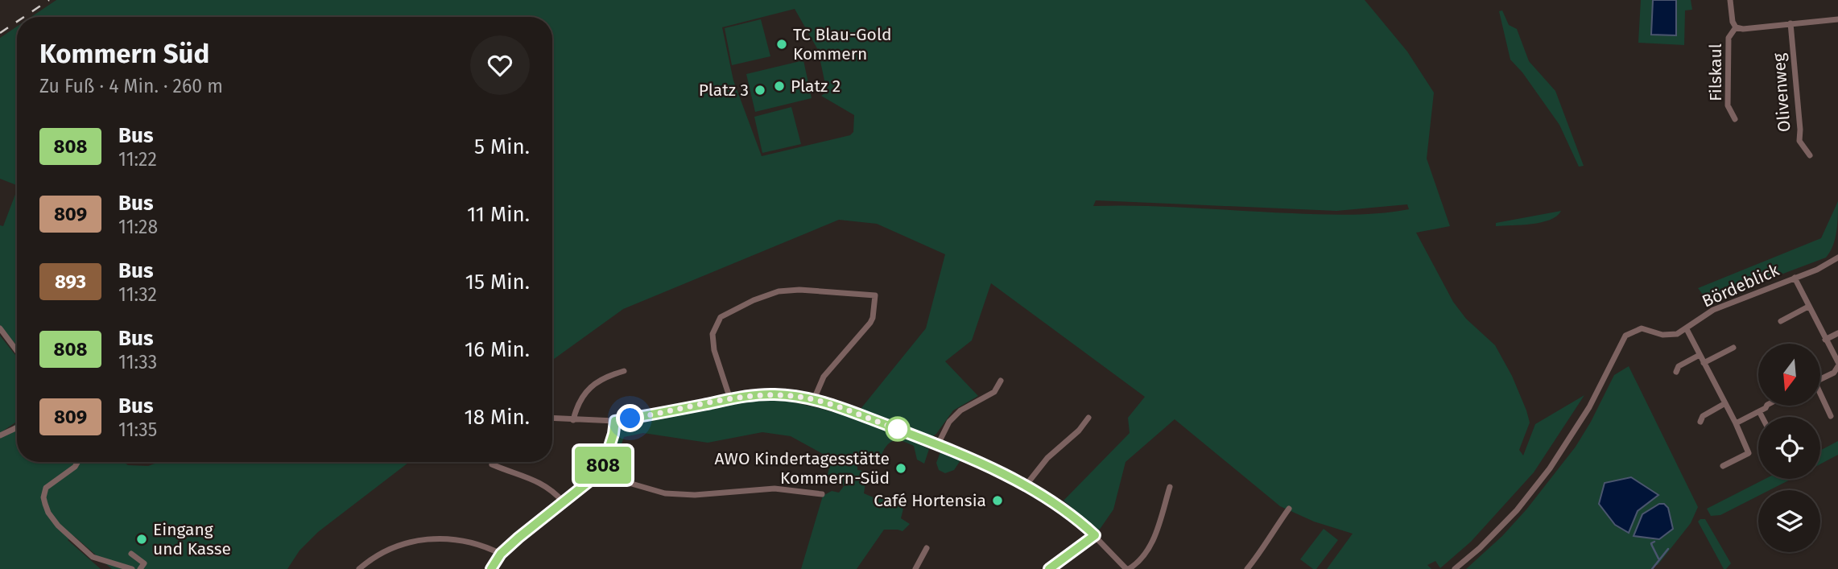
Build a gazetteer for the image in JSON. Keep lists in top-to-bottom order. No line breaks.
{"streets":{"street":["Filskaul","Olivenweg","Bördeblick"]},"places":["TC Blau-Gold Kommern","Platz 2","Platz 3","AWO Kindertagesstätte Kommern-Süd","Café Hortensia","Eingang und Kasse"],"lines":["bus line 808"],"north":"bottom","page":{"on_map":"808","heading":["Kommern Süd","Zu Fuß · 4 Min. · 260 m"],"list":[{"mark":"808","name":"Bus","note":"11:22","value":"5 Min."},{"mark":"809","name":"Bus","note":"11:28","value":"11 Min."},{"mark":"893","name":"Bus","note":"11:32","value":"15 Min."},{"mark":"808","name":"Bus","note":"11:33","value":"16 Min."},{"mark":"809","name":"Bus","note":"11:35","value":"18 Min."}]}}
